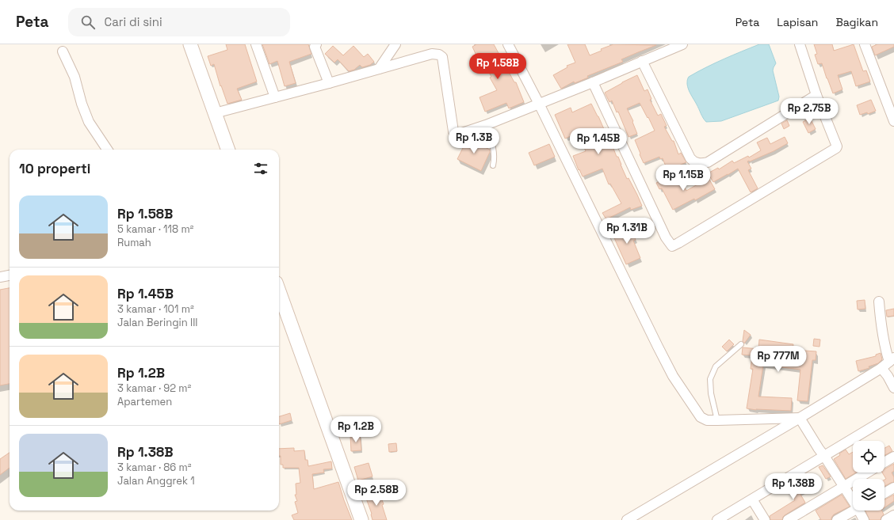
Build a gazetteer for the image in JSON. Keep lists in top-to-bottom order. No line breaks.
{"page":{"header":"Peta","search":"Cari di sini","nav":["Peta","Lapisan","Bagikan"],"price":["Rp 1.58B","Rp 2.75B","Rp 1.3B","Rp 1.45B","Rp 1.15B","Rp 1.31B","Rp 777M","Rp 1.2B","Rp 1.38B","Rp 2.58B"],"heading":"10 properti","list":[{"name":"Rp 1.58B","note":"5 kamar · 118 m² · Rumah"},{"name":"Rp 1.45B","note":"3 kamar · 101 m² · Jalan Beringin III"},{"name":"Rp 1.2B","note":"3 kamar · 92 m² · Apartemen"},{"name":"Rp 1.38B","note":"3 kamar · 86 m² · Jalan Anggrek 1"}]}}
